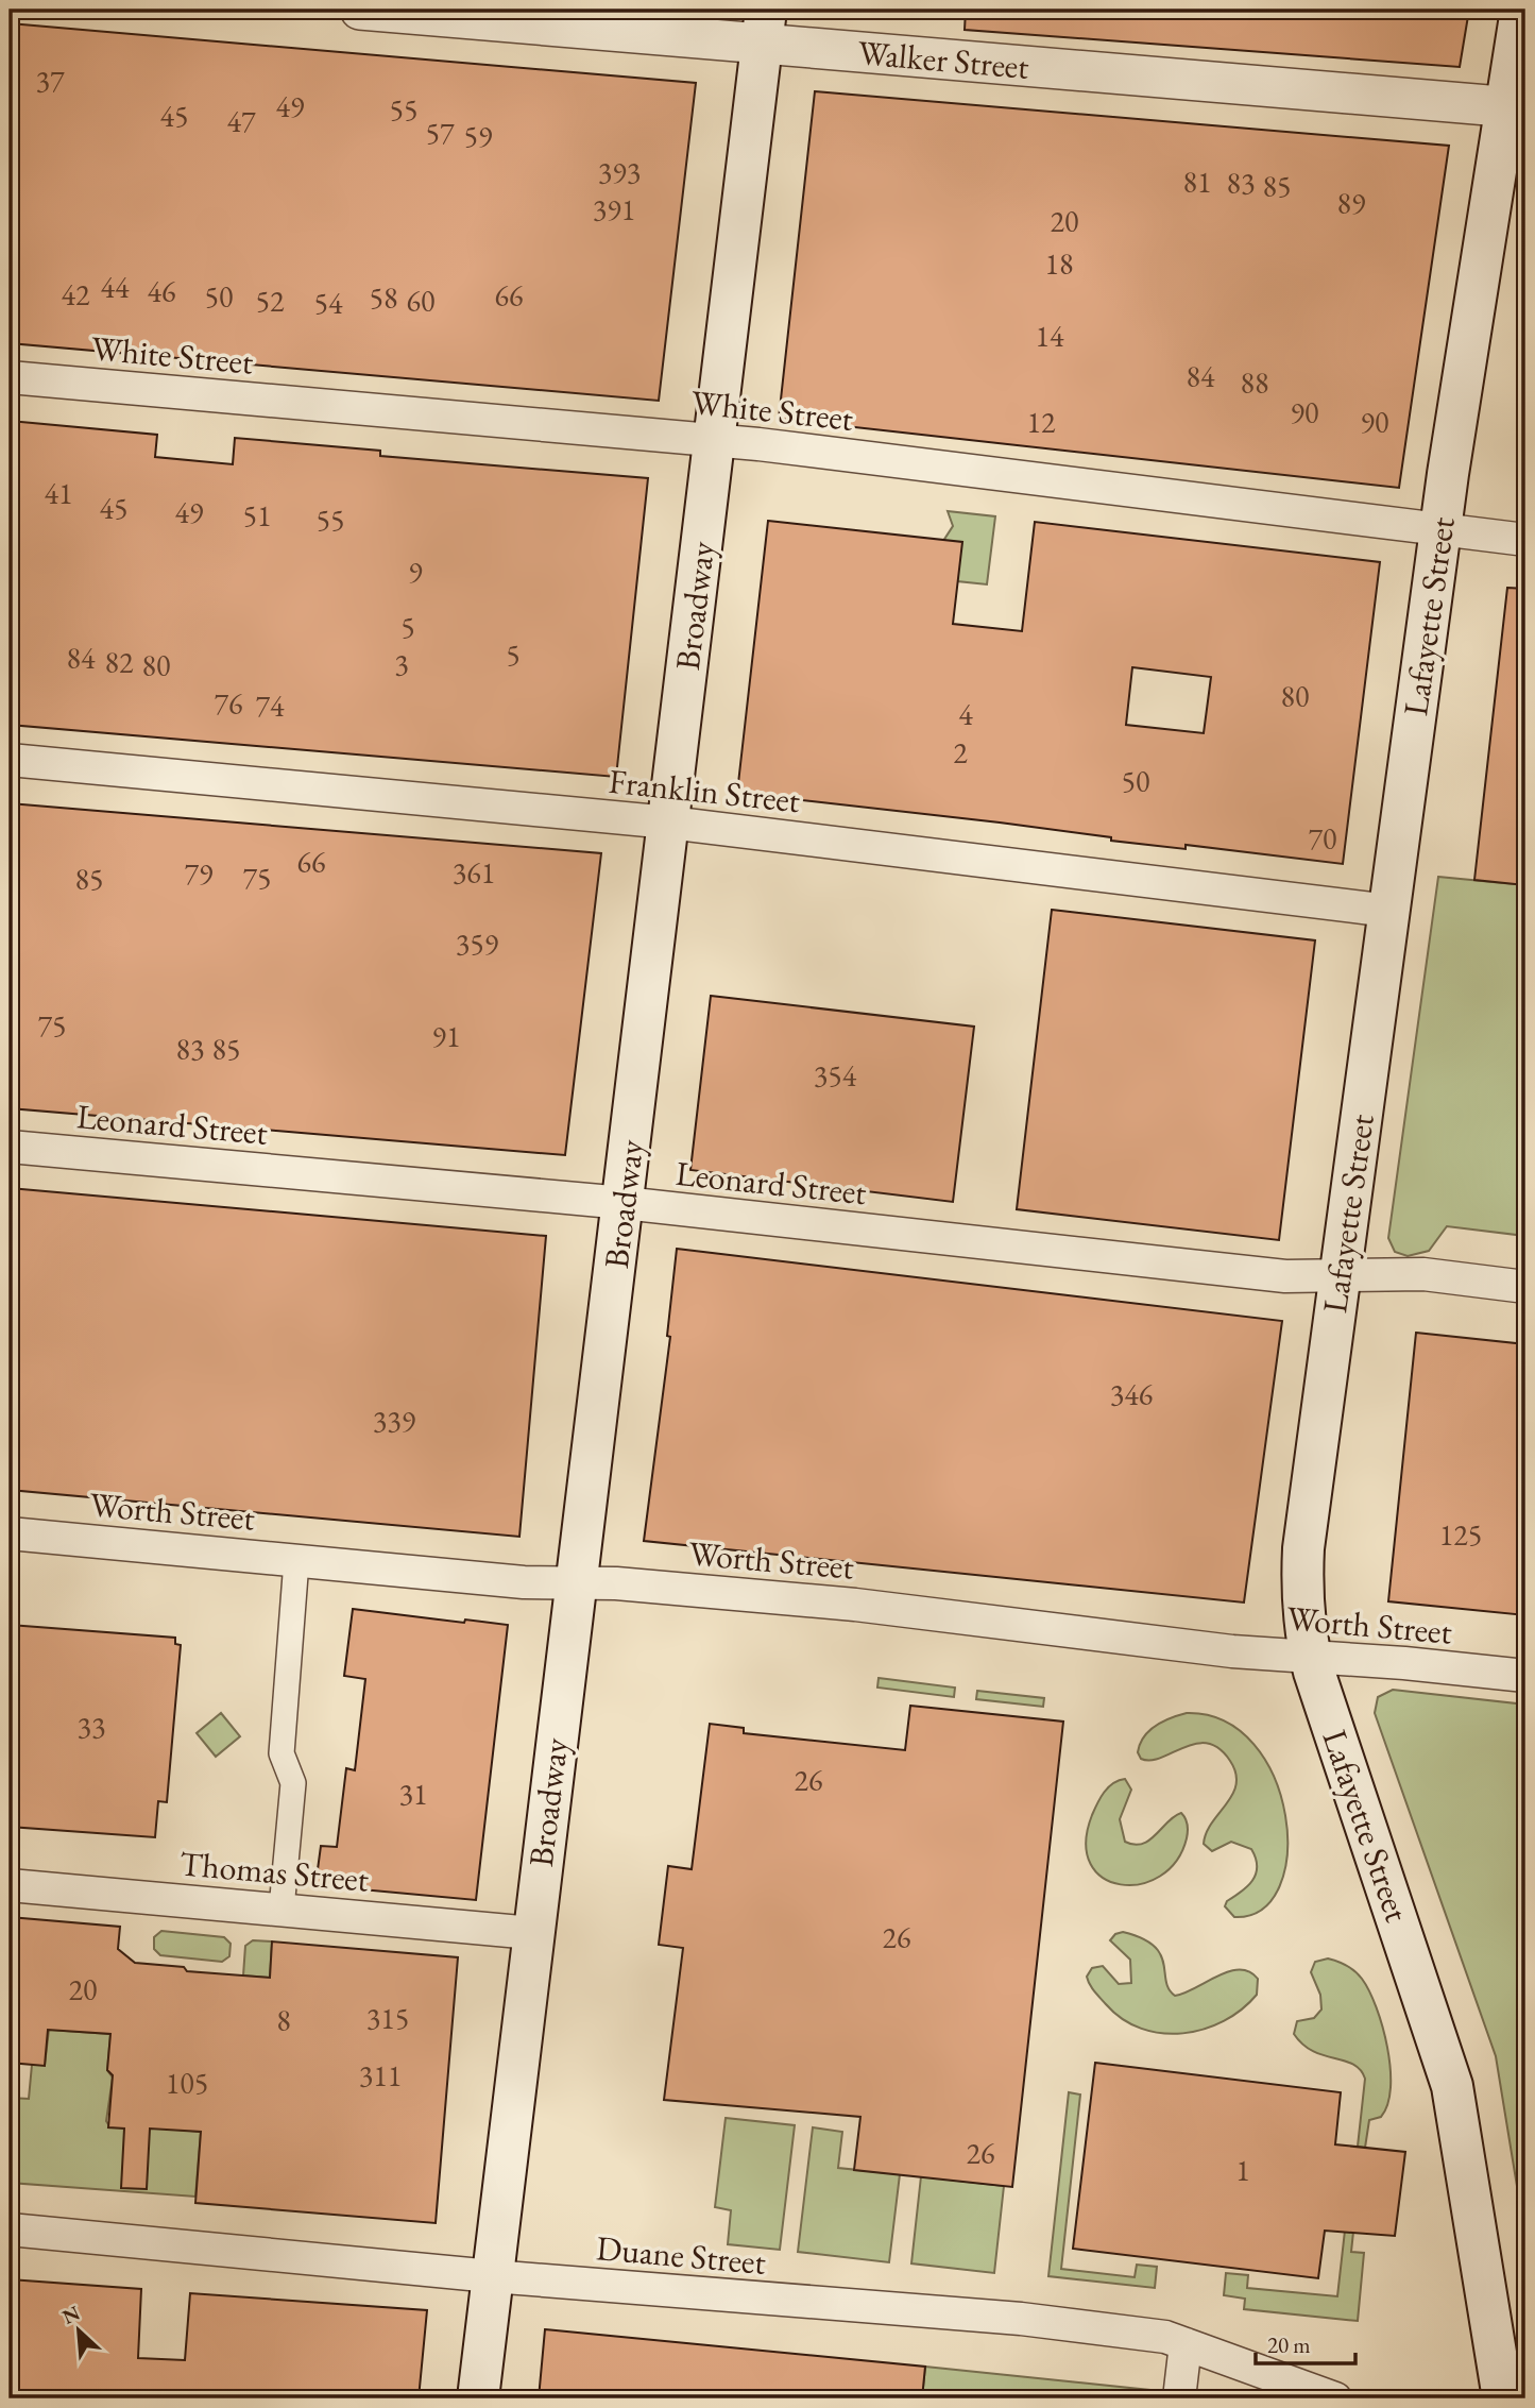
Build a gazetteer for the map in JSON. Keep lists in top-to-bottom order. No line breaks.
{"streets":{"main road":["Broadway","Lafayette Street"],"street":["Walker Street","White Street","Franklin Street","Leonard Street","Worth Street","Thomas Street","Duane Street"]},"crossings":[["Walker Street","Broadway"],["Walker Street","Lafayette Street"],["White Street","Broadway"],["White Street","Lafayette Street"],["Broadway","Franklin Street"],["Broadway","Leonard Street"],["Broadway","Worth Street"],["Broadway","Thomas Street"],["Broadway","Duane Street"],["Lafayette Street","Franklin Street"],["Lafayette Street","Leonard Street"],["Lafayette Street","Worth Street"]],"house_numbers":["37","49","55","45","47","57","59","393","81","83","85","89","391","20","18","44","46","42","66","50","58","52","60","54","14","84","88","90","12","90","41","45","49","51","55","9","5","5","84","82","3","80","80","76","74","4","2","50","70","66","361","79","75","85","359","75","91","83","85","354","346","339","125","33","26","31","26","20","315","8","311","105","26","1"],"scale_bar":"20 m","north":"top left"}
